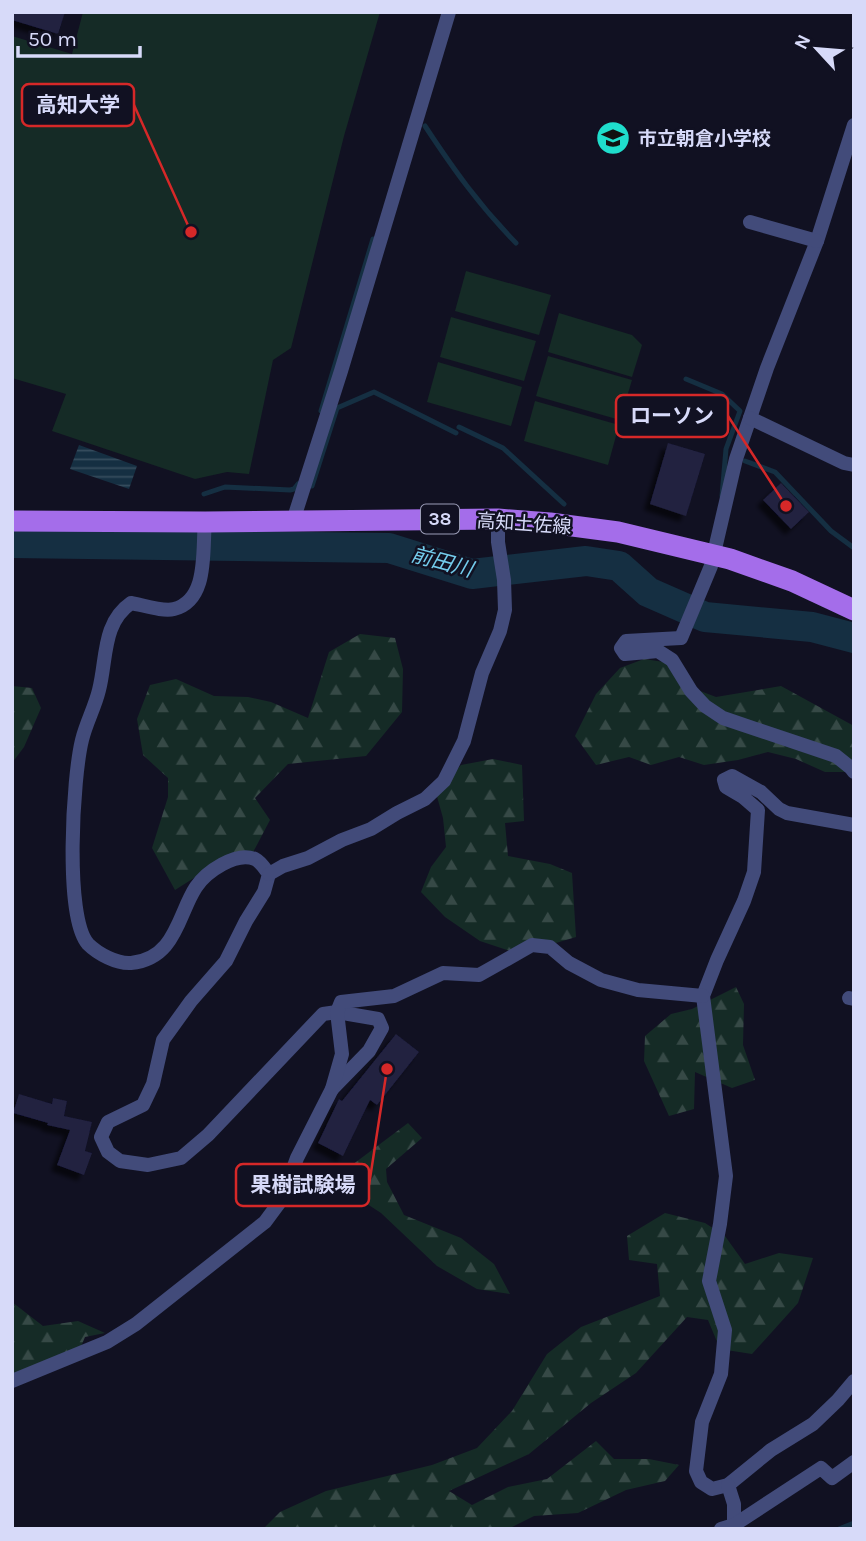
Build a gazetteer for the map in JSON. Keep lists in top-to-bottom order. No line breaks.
{"streets":{"main road":["38","高知土佐線"]},"water":["前田川"],"places":{"school or university":["市立朝倉小学校"],"other":["高知大学","ローソン","果樹試験場"]},"scale_bar":"50 m","north":"top left"}
